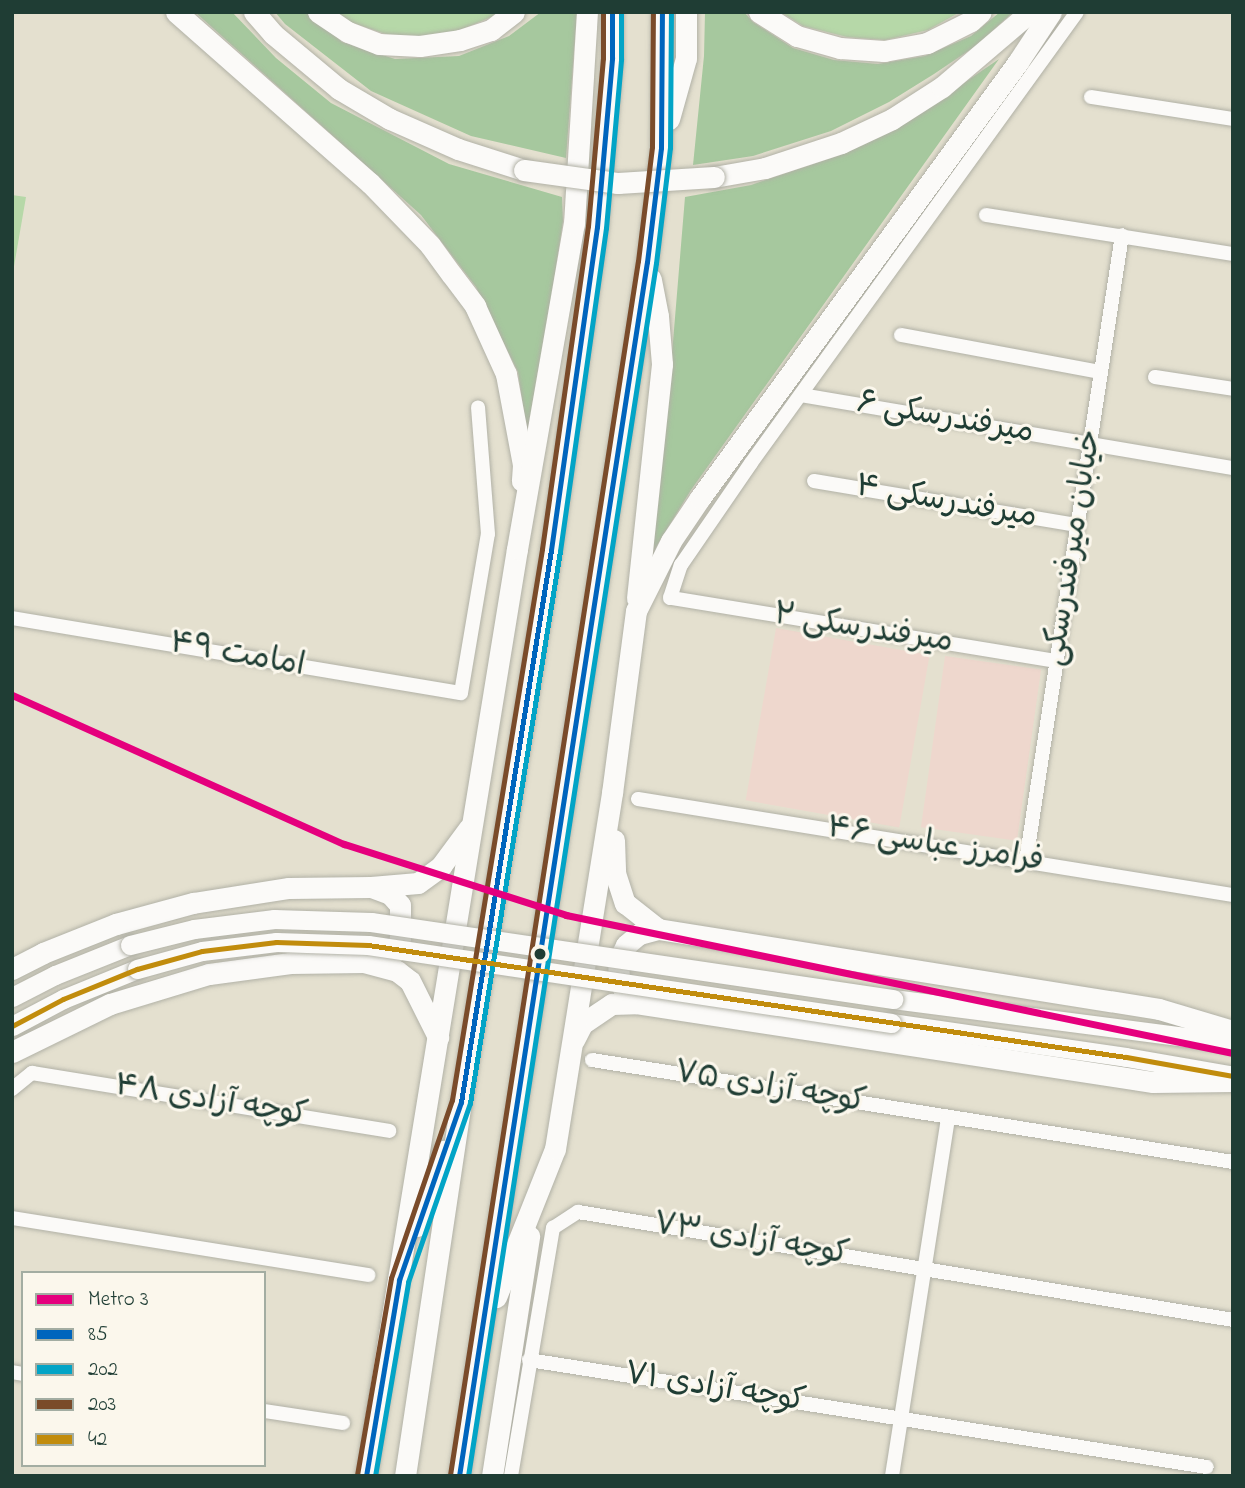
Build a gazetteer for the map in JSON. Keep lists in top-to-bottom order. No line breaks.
{"streets":{"street":["میرفندرسکی ۶","میرفندرسکی ۴","خیابان میرفندرسکی","میرفندرسکی ۲","امامت ۴۹","فرامرز عباسی ۴۶","کوچه آزادی ۷۵","کوچه آزادی ۴۸","کوچه آزادی ۷۳","کوچه آزادی ۷۱"]},"crossings":[["میرفندرسکی ۶","خیابان میرفندرسکی"],["میرفندرسکی ۶","میرفندرسکی ۲"],["میرفندرسکی ۴","خیابان میرفندرسکی"],["خیابان میرفندرسکی","میرفندرسکی ۲"],["خیابان میرفندرسکی","فرامرز عباسی ۴۶"],["کوچه آزادی ۷۳","کوچه آزادی ۷۱"]],"lines":["transit line 85","transit line 202","transit line 203","metro line 3","transit line 42"],"legend":["Metro 3","85","202","203","42"]}
